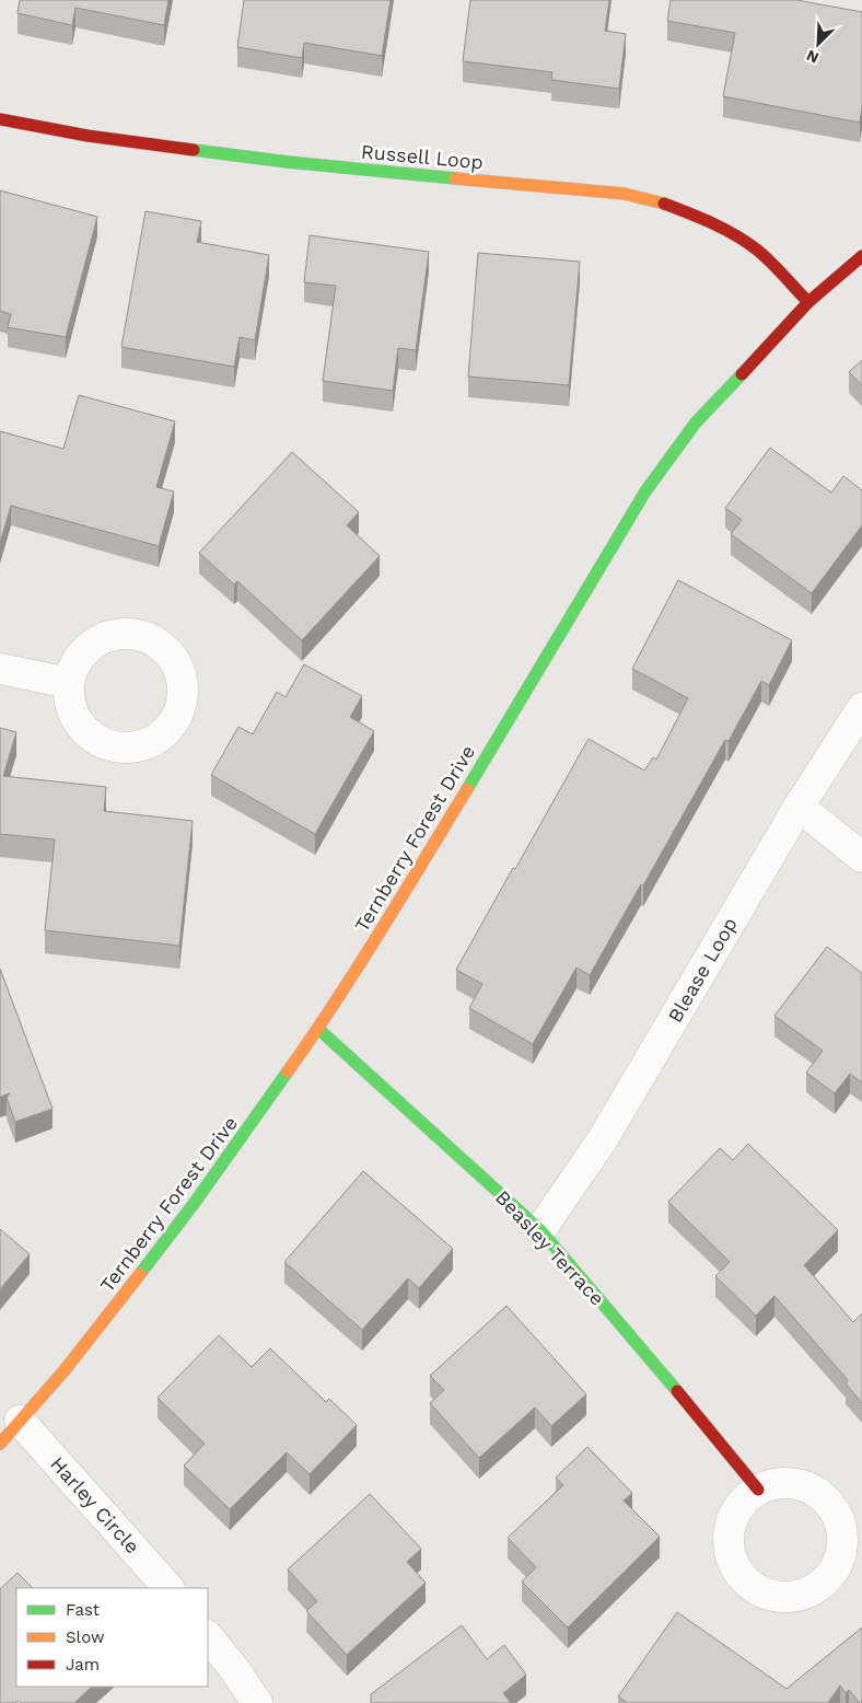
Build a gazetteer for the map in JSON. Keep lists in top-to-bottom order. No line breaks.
{"streets":{"street":["Russell Loop","Ternberry Forest Drive","Blease Loop","Beasley Terrace","Harley Circle"]},"crossings":[["Russell Loop","Ternberry Forest Drive"],["Ternberry Forest Drive","Beasley Terrace"],["Ternberry Forest Drive","Harley Circle"],["Blease Loop","Beasley Terrace"]],"legend":["Fast","Slow","Jam"],"north":"bottom left"}
